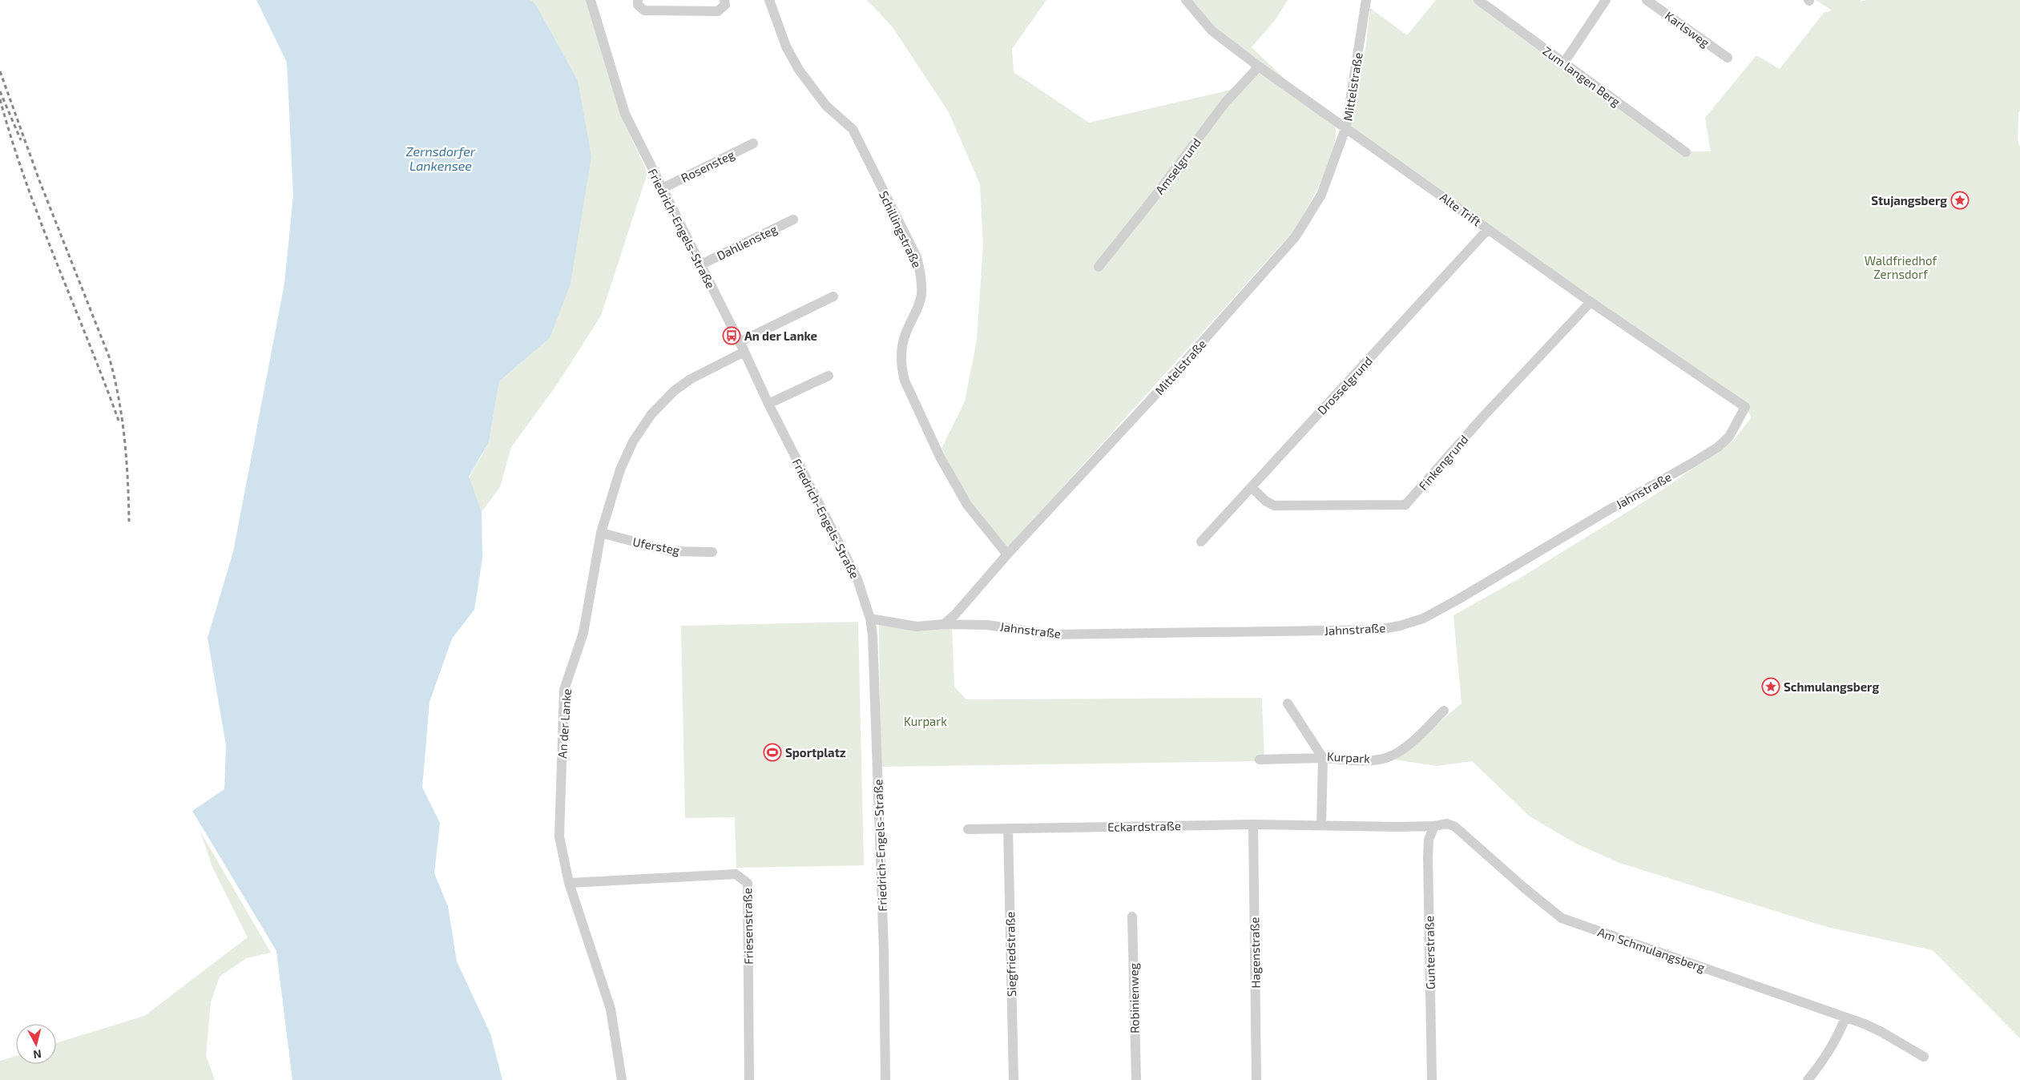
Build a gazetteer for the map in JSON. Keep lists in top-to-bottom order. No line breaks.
{"streets":{"street":["Karlsweg","Zum langen Berg","Mittelstraße","Rosensteg","Amselgrund","Alte Trift","Friedrich-Engels-Straße","Schillingstraße","Dahliensteg","Drosselgrund","Finkengrund","Jahnstraße","Ufersteg","An der Lanke","Kurpark","Eckardstraße","Friesenstraße","Am Schmulangsberg","Hagenstraße","Gunterstraße","Siegfriedstraße","Robinienweg"]},"crossings":[["Mittelstraße","Alte Trift"],["Mittelstraße","Schillingstraße"],["Mittelstraße","Jahnstraße"],["Rosensteg","Friedrich-Engels-Straße"],["Amselgrund","Alte Trift"],["Alte Trift","Drosselgrund"],["Alte Trift","Finkengrund"],["Alte Trift","Jahnstraße"],["Friedrich-Engels-Straße","Dahliensteg"],["Friedrich-Engels-Straße","An der Lanke"],["Drosselgrund","Finkengrund"],["Ufersteg","An der Lanke"],["An der Lanke","Friesenstraße"],["Eckardstraße","Am Schmulangsberg"],["Eckardstraße","Hagenstraße"],["Eckardstraße","Siegfriedstraße"],["Am Schmulangsberg","Gunterstraße"]],"water":["Zernsdorfer Lankensee"],"parks":["Waldfriedhof Zernsdorf","Kurpark"],"places":{"place":["Stujangsberg","Schmulangsberg"],"bus stop":["An der Lanke"],"sports":["Sportplatz"]},"north":"bottom"}
